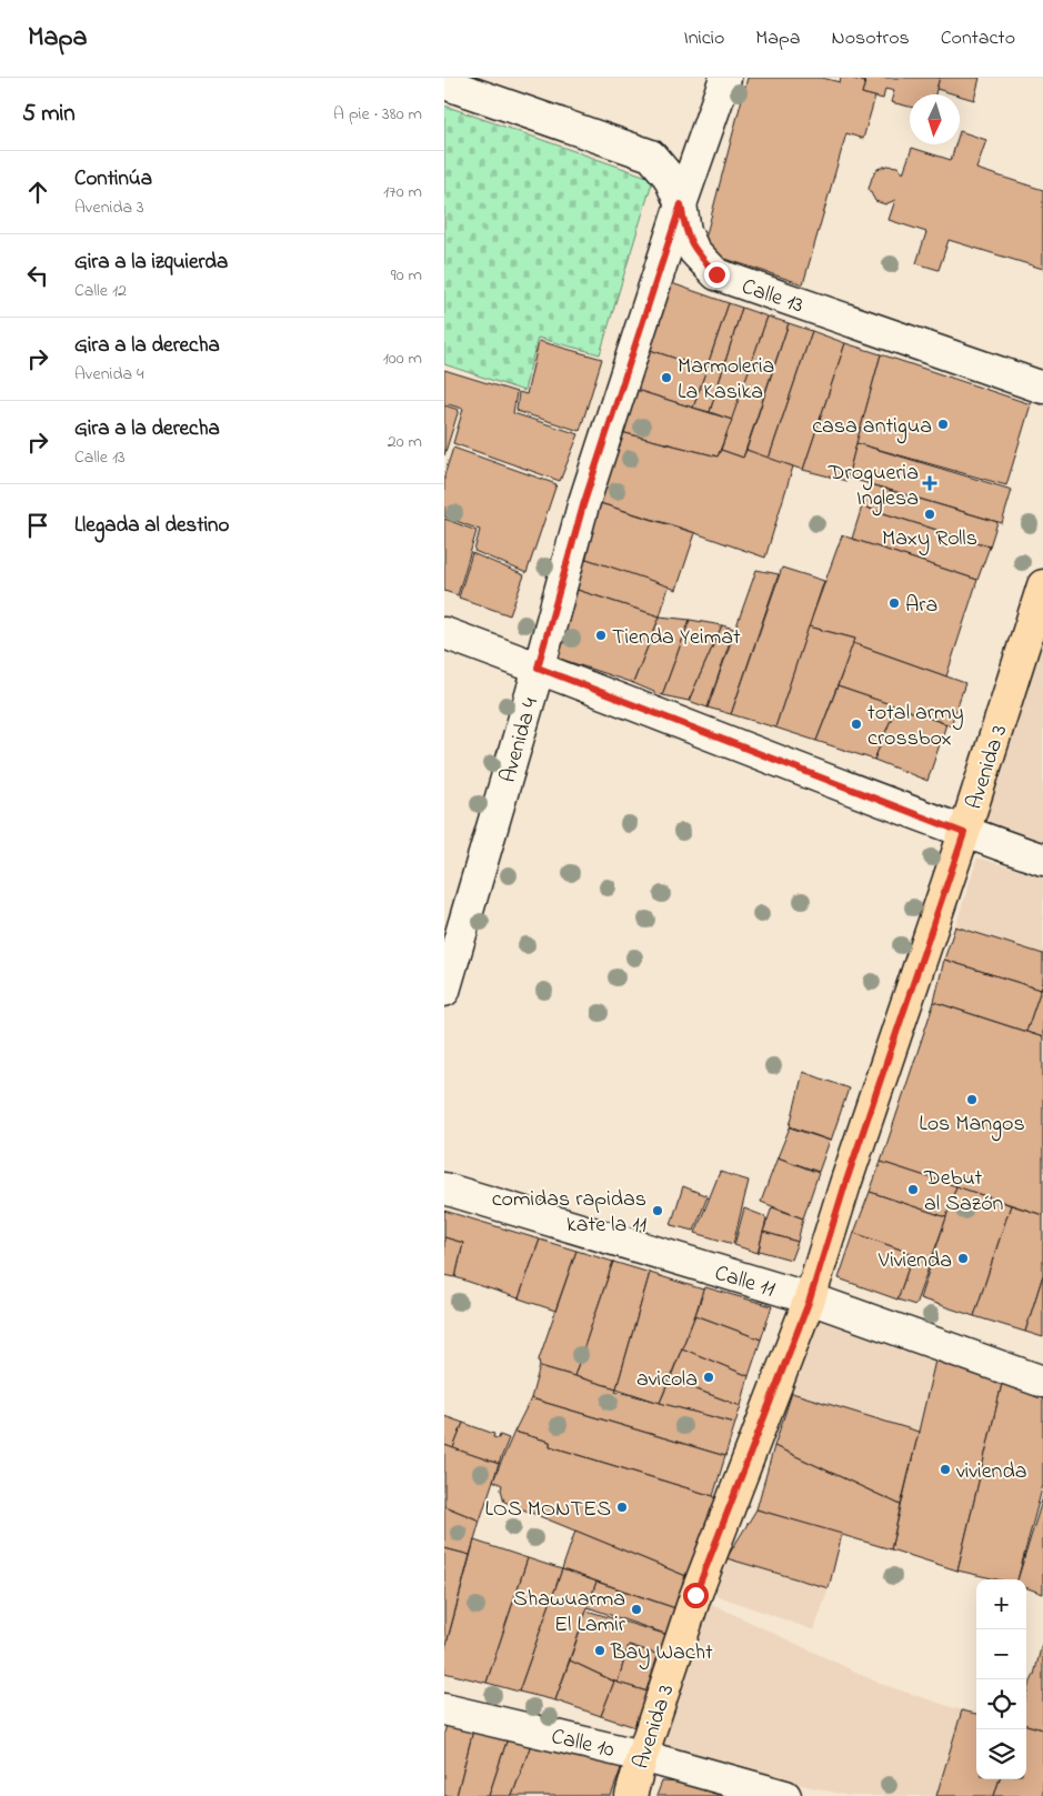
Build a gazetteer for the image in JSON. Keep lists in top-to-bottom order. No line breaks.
{"streets":{"main road":["Avenida 3"],"street":["Calle 13","Avenida 4","Calle 11","Calle 10"]},"crossings":[["Calle 13","Avenida 4"],["Avenida 3","Calle 11"],["Avenida 3","Calle 10"]],"places":{"other":["Marmoleria La Kasika","casa antigua","Maxy Rolls","Ara","Tienda Yeimat","total army crossbox","Los Mangos","Debut al Sazón","comidas rapidas kate la 11","Vivienda","avicola","vivienda","LOS MONTES","Shawuarma El Lamir","Bay Wacht"],"health":["Drogueria Inglesa"]},"north":"bottom","page":{"header":"Mapa","nav":["Inicio","Mapa","Nosotros","Contacto"],"heading":["5 min","A pie · 380 m"],"list":[["Continúa","Avenida 3","170 m"],["Gira a la izquierda","Calle 12","90 m"],["Gira a la derecha","Avenida 4","100 m"],["Gira a la derecha","Calle 13","20 m"],"Llegada al destino"],"map_buttons":["+","−"]}}
